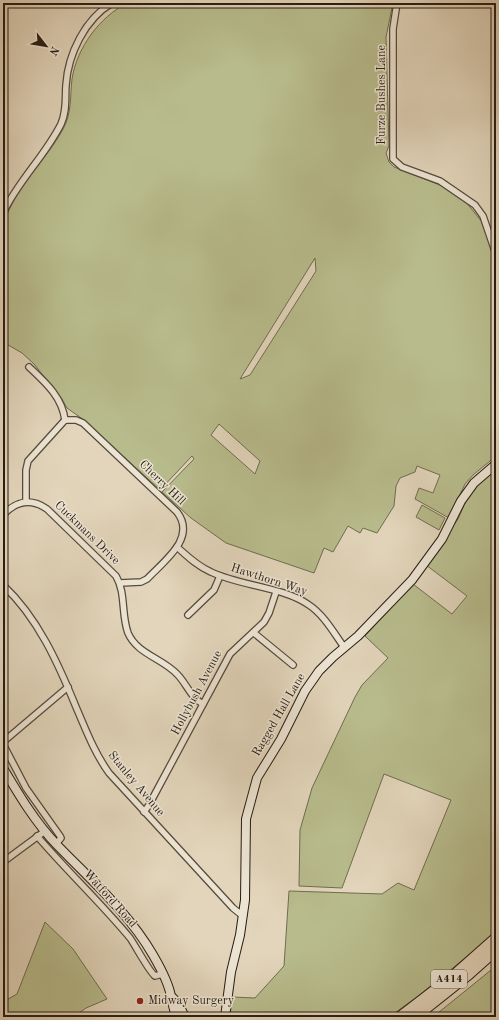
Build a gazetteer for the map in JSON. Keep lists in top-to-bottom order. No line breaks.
{"streets":{"highway":["A414"],"street":["Furze Bushes Lane","Cherry Hill","Cuckmans Drive","Hawthorn Way","Hollybush Avenue","Ragged Hall Lane","Stanley Avenue","Watford Road"]},"crossings":[["Cherry Hill","Cuckmans Drive"],["Cherry Hill","Hawthorn Way"],["Cuckmans Drive","Hollybush Avenue"],["Hawthorn Way","Hollybush Avenue"],["Hawthorn Way","Ragged Hall Lane"],["Hollybush Avenue","Stanley Avenue"],["Ragged Hall Lane","Stanley Avenue"]],"places":["Midway Surgery"],"north":"bottom right"}
